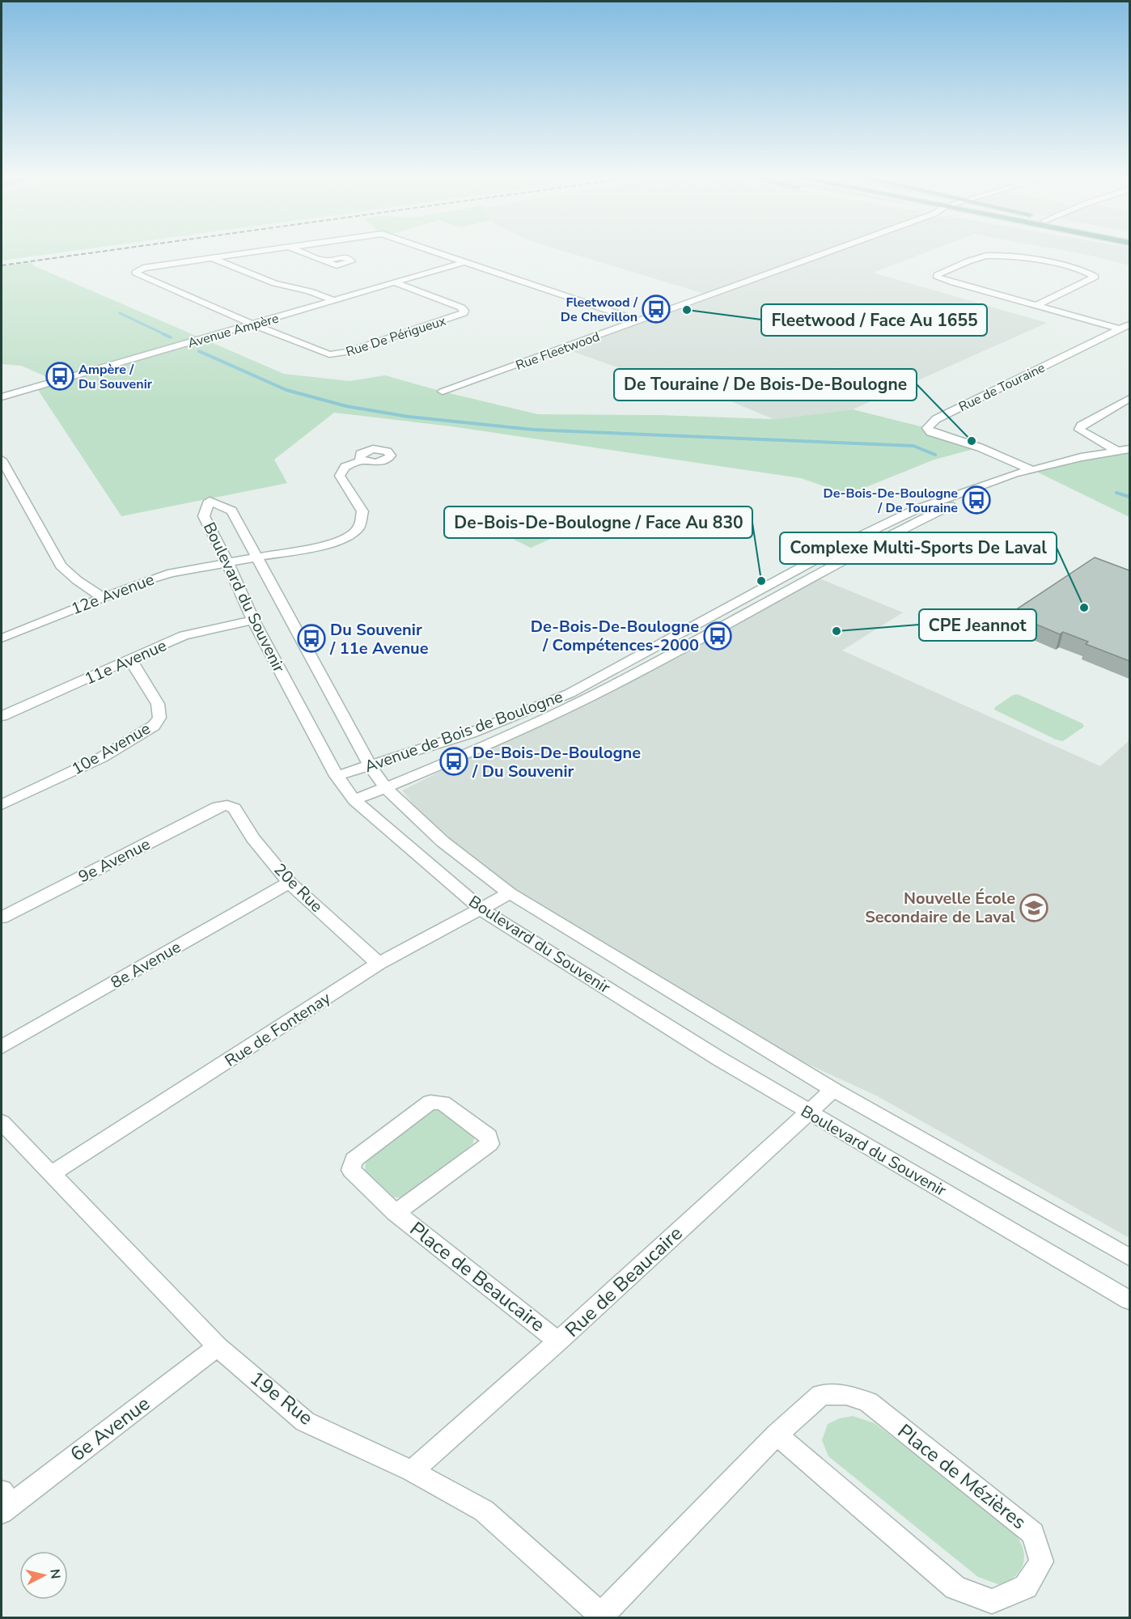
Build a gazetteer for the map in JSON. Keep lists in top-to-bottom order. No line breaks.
{"streets":{"street":["Avenue Ampère","Rue De Périgueux","Rue Fleetwood","Rue de Touraine","12e Avenue","Boulevard du Souvenir","11e Avenue","Avenue de Bois de Boulogne","10e Avenue","9e Avenue","20e Rue","8e Avenue","Rue de Fontenay","Place de Beaucaire","Rue de Beaucaire","19e Rue","6e Avenue","Place de Mézières"]},"crossings":[["Avenue Ampère","Rue De Périgueux"],["Rue de Touraine","Avenue de Bois de Boulogne"],["12e Avenue","Boulevard du Souvenir"],["Boulevard du Souvenir","11e Avenue"],["Boulevard du Souvenir","Avenue de Bois de Boulogne"],["Boulevard du Souvenir","Rue de Fontenay"],["Boulevard du Souvenir","Rue de Beaucaire"],["11e Avenue","10e Avenue"],["9e Avenue","20e Rue"],["20e Rue","8e Avenue"],["20e Rue","Rue de Fontenay"],["Rue de Fontenay","19e Rue"],["Place de Beaucaire","Rue de Beaucaire"],["Rue de Beaucaire","19e Rue"],["19e Rue","6e Avenue"],["19e Rue","Place de Mézières"]],"places":{"bus stop":["Fleetwood / De Chevillon","Ampère / Du Souvenir","De-Bois-De-Boulogne / De Touraine","De-Bois-De-Boulogne / Compétences-2000","Du Souvenir / 11e Avenue","De-Bois-De-Boulogne / Du Souvenir"],"other":["Fleetwood / Face Au 1655","De Touraine / De Bois-De-Boulogne","De-Bois-De-Boulogne / Face Au 830","Complexe Multi-Sports De Laval","CPE Jeannot"],"school or university":["Nouvelle École Secondaire de Laval"]},"north":"right"}
